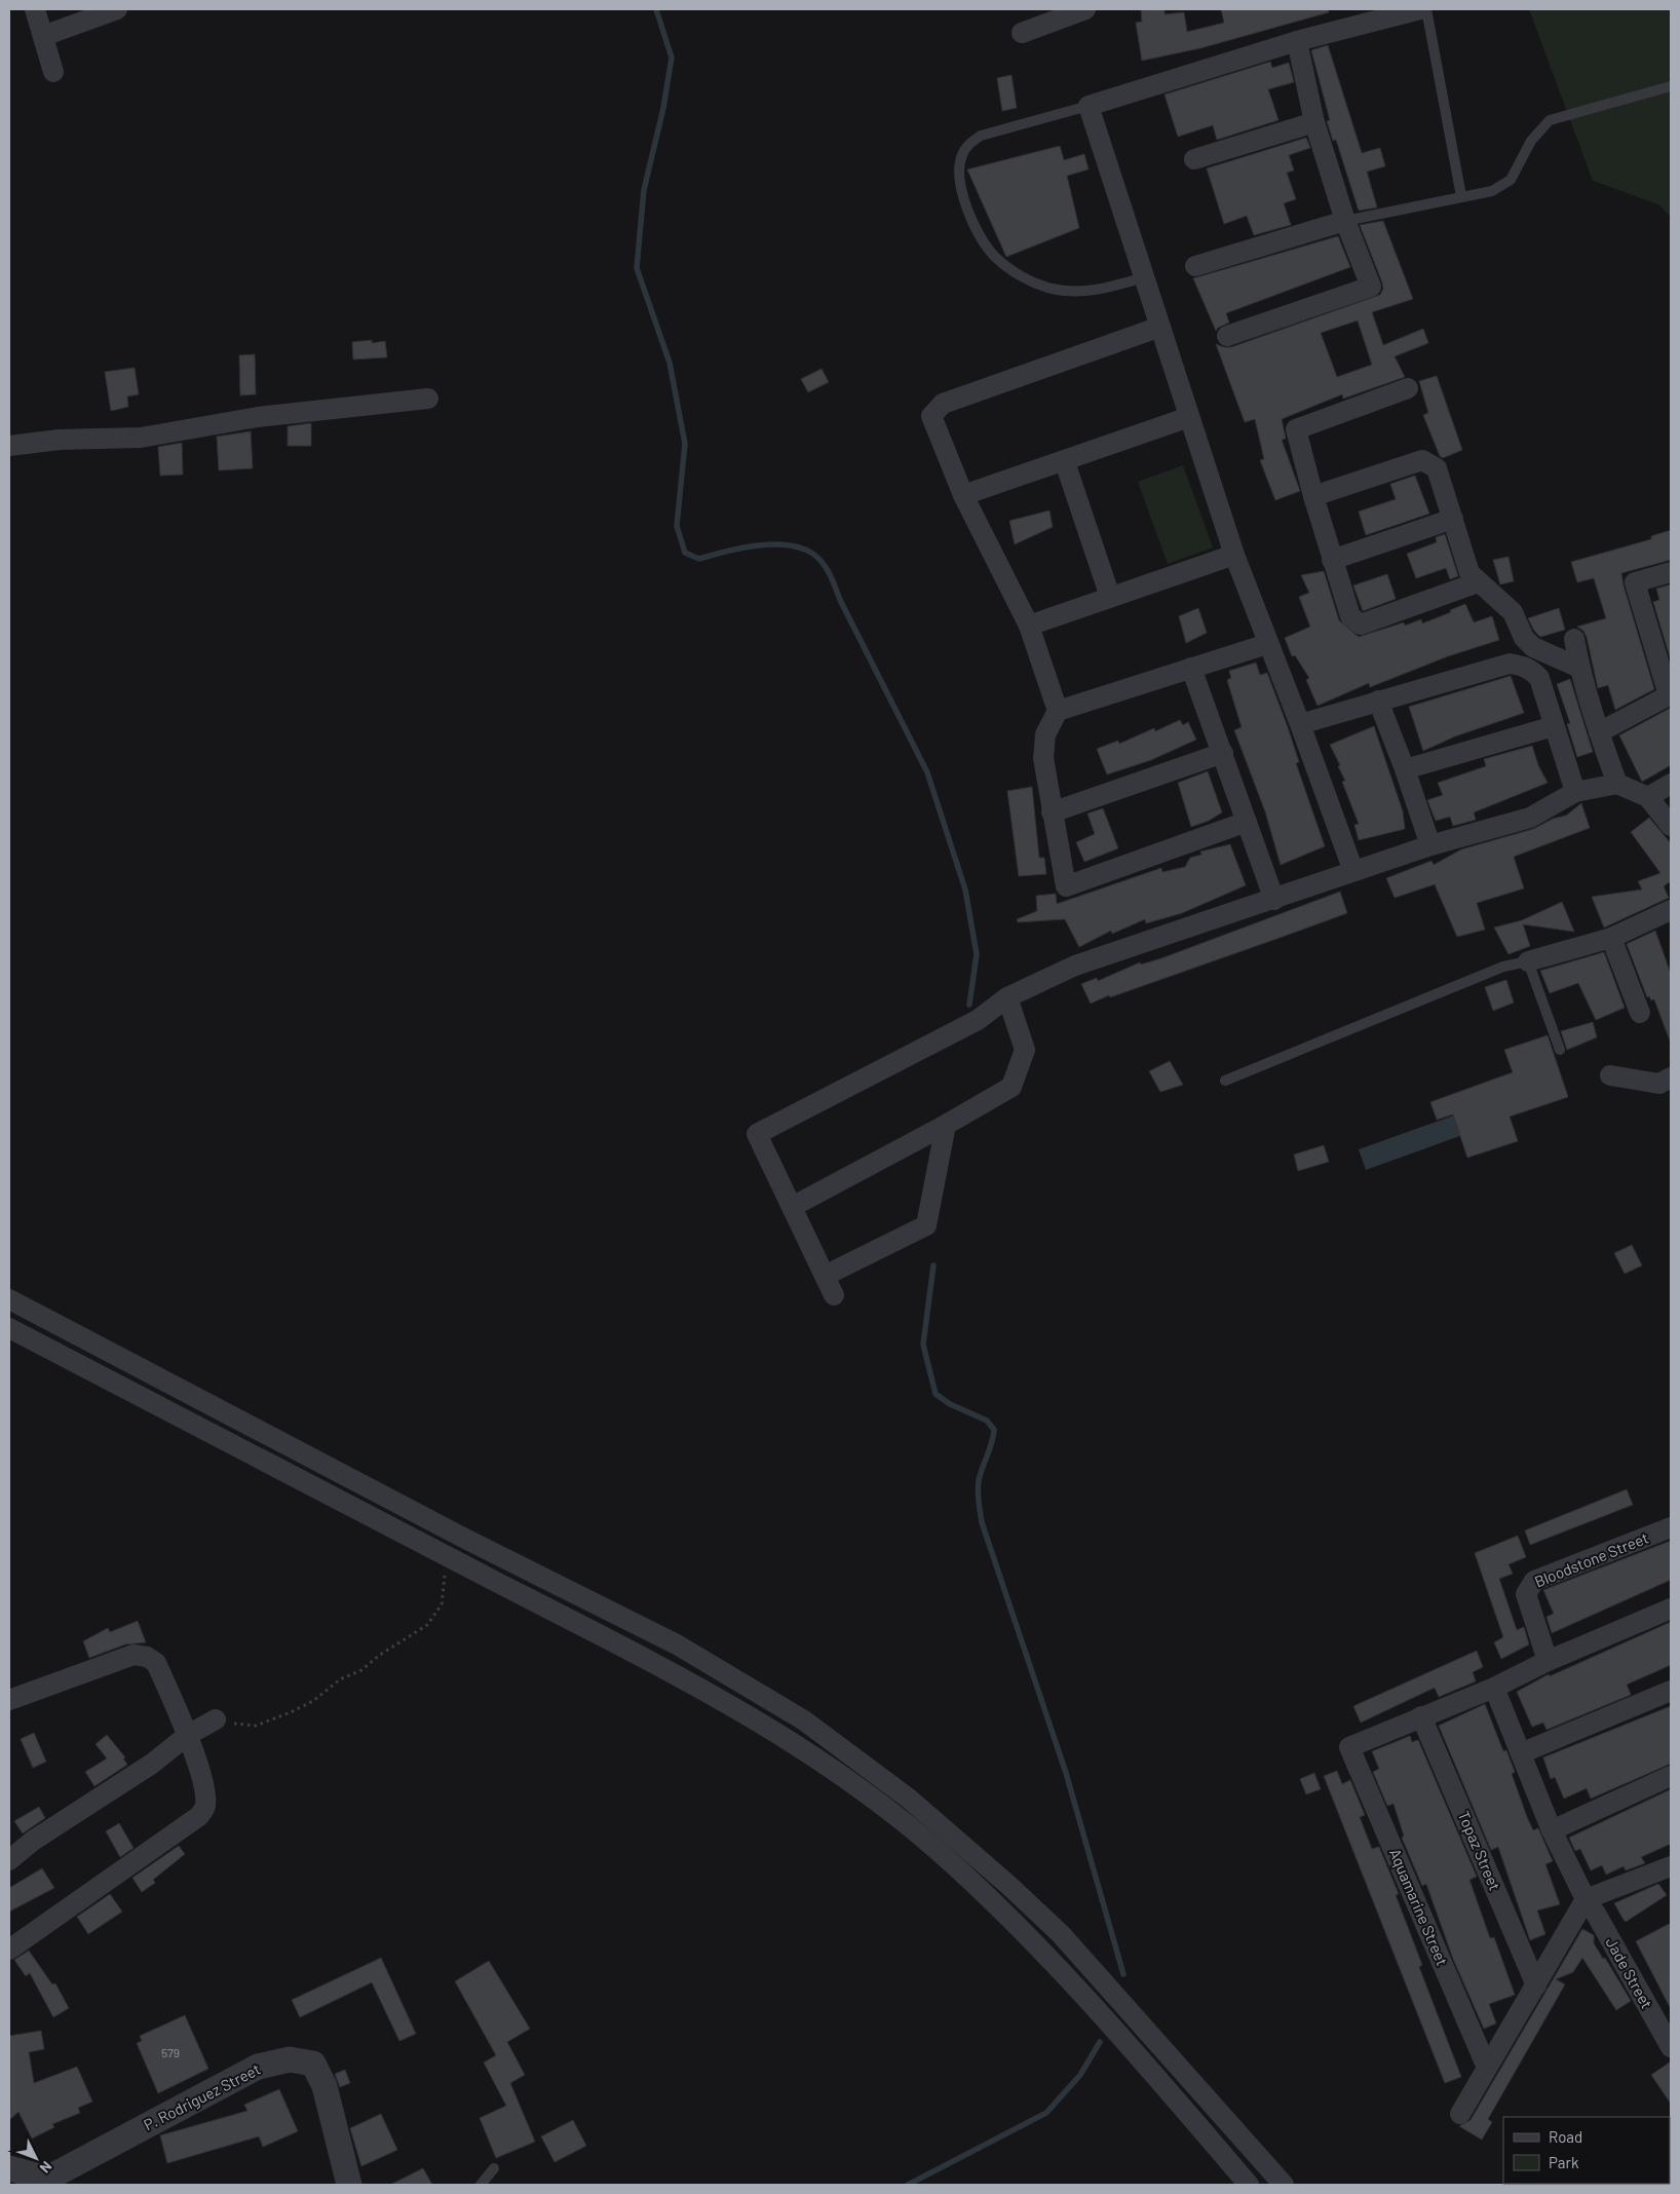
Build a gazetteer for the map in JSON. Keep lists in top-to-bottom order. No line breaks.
{"streets":{"street":["Bloodstone Street","Topaz Street","Aquamarine Street","Jade Street","P. Rodriguez Street"]},"crossings":[["Topaz Street","Aquamarine Street"]],"house_numbers":["579"],"legend":["Road","Park"],"north":"bottom right"}
